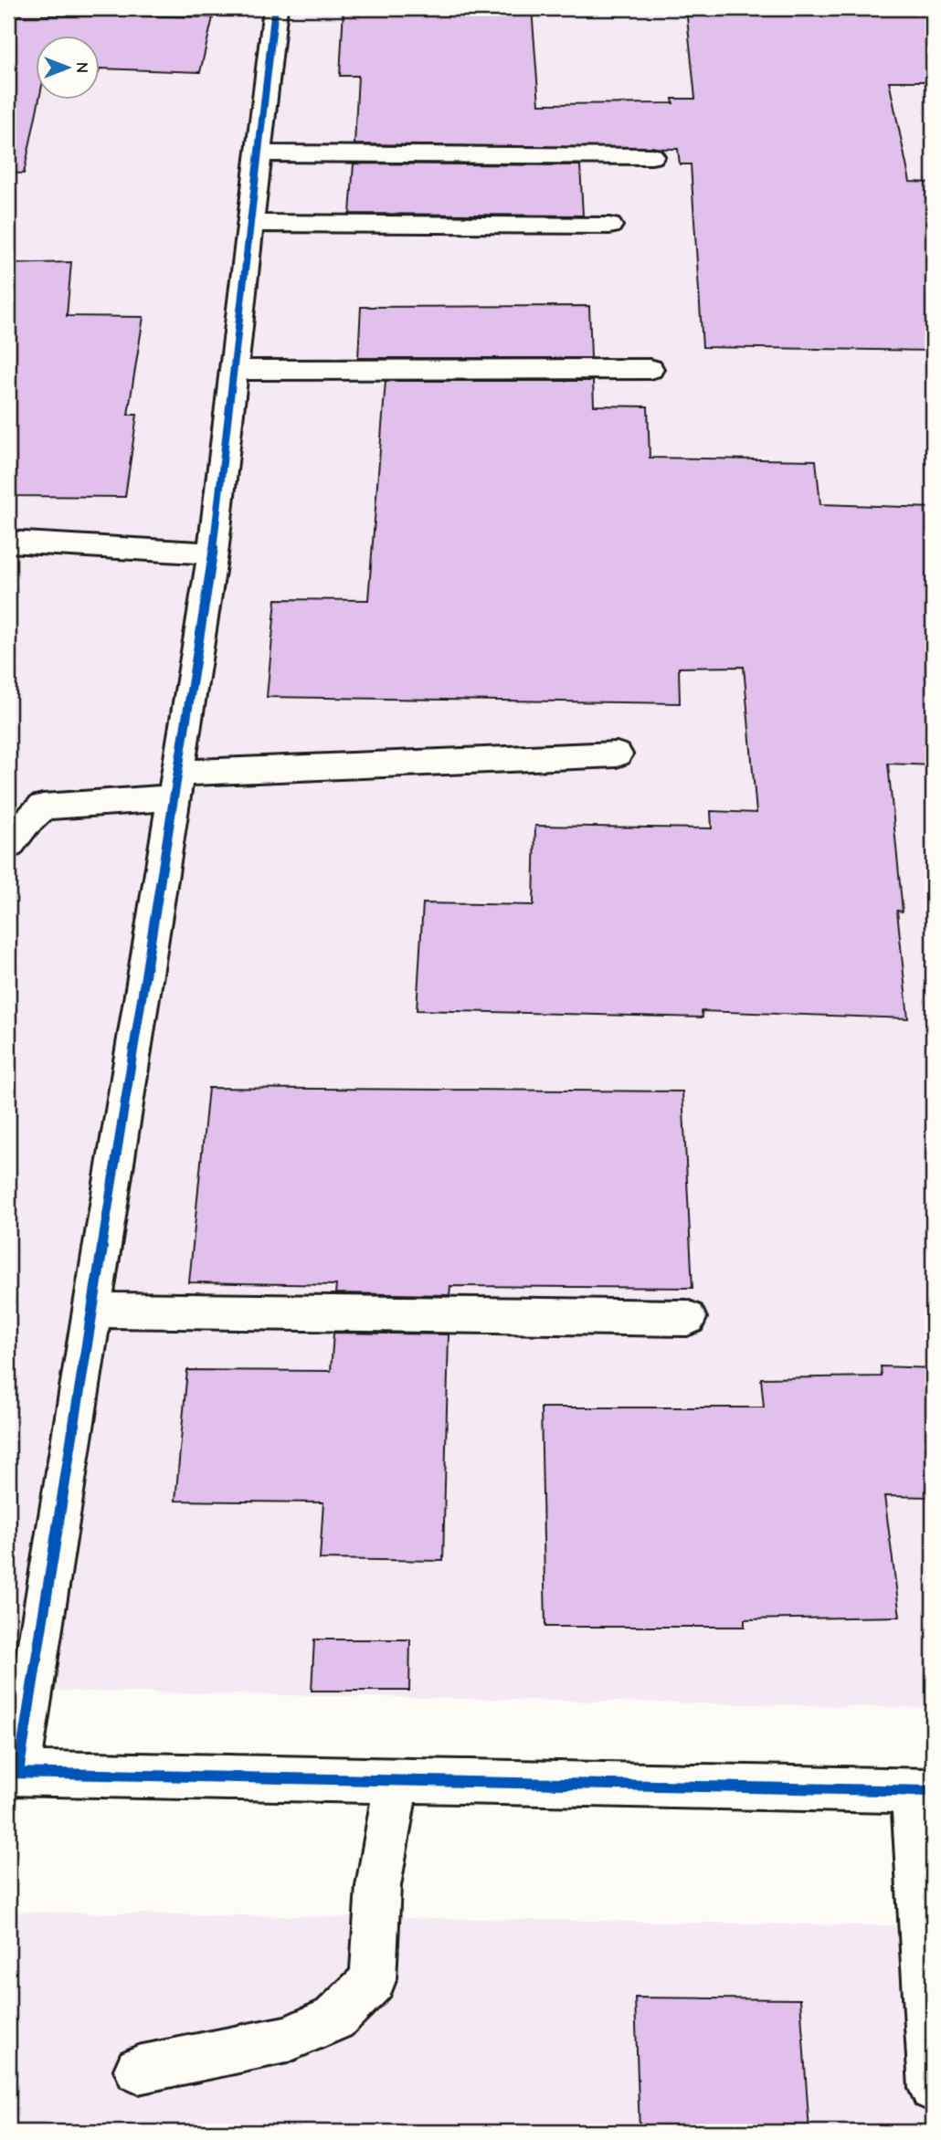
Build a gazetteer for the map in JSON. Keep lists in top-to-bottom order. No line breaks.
{"north":"right"}
